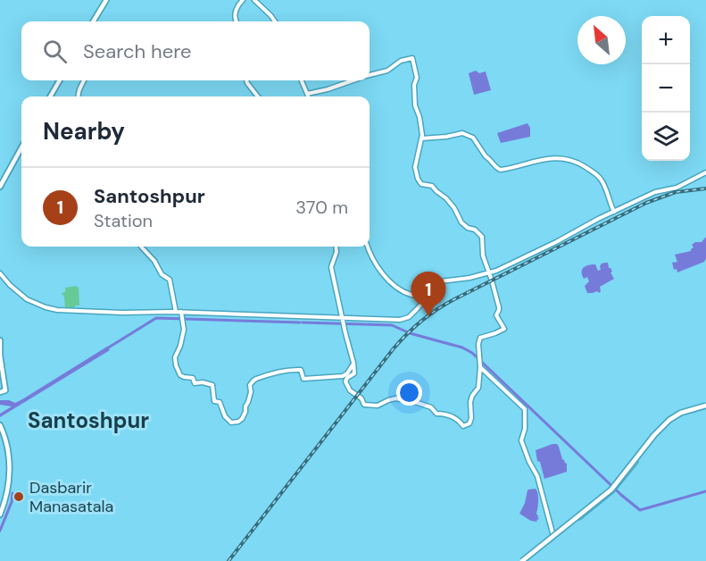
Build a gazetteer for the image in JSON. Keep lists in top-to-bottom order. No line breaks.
{"districts":["Santoshpur"],"places":["Dasbarir Manasatala"],"north":"top left","page":{"map_buttons":["+","−"],"search":"Search here","heading":"Nearby","list":[{"mark":"1","name":"Santoshpur","note":"Station","value":"370 m"}],"pins":"1"}}
